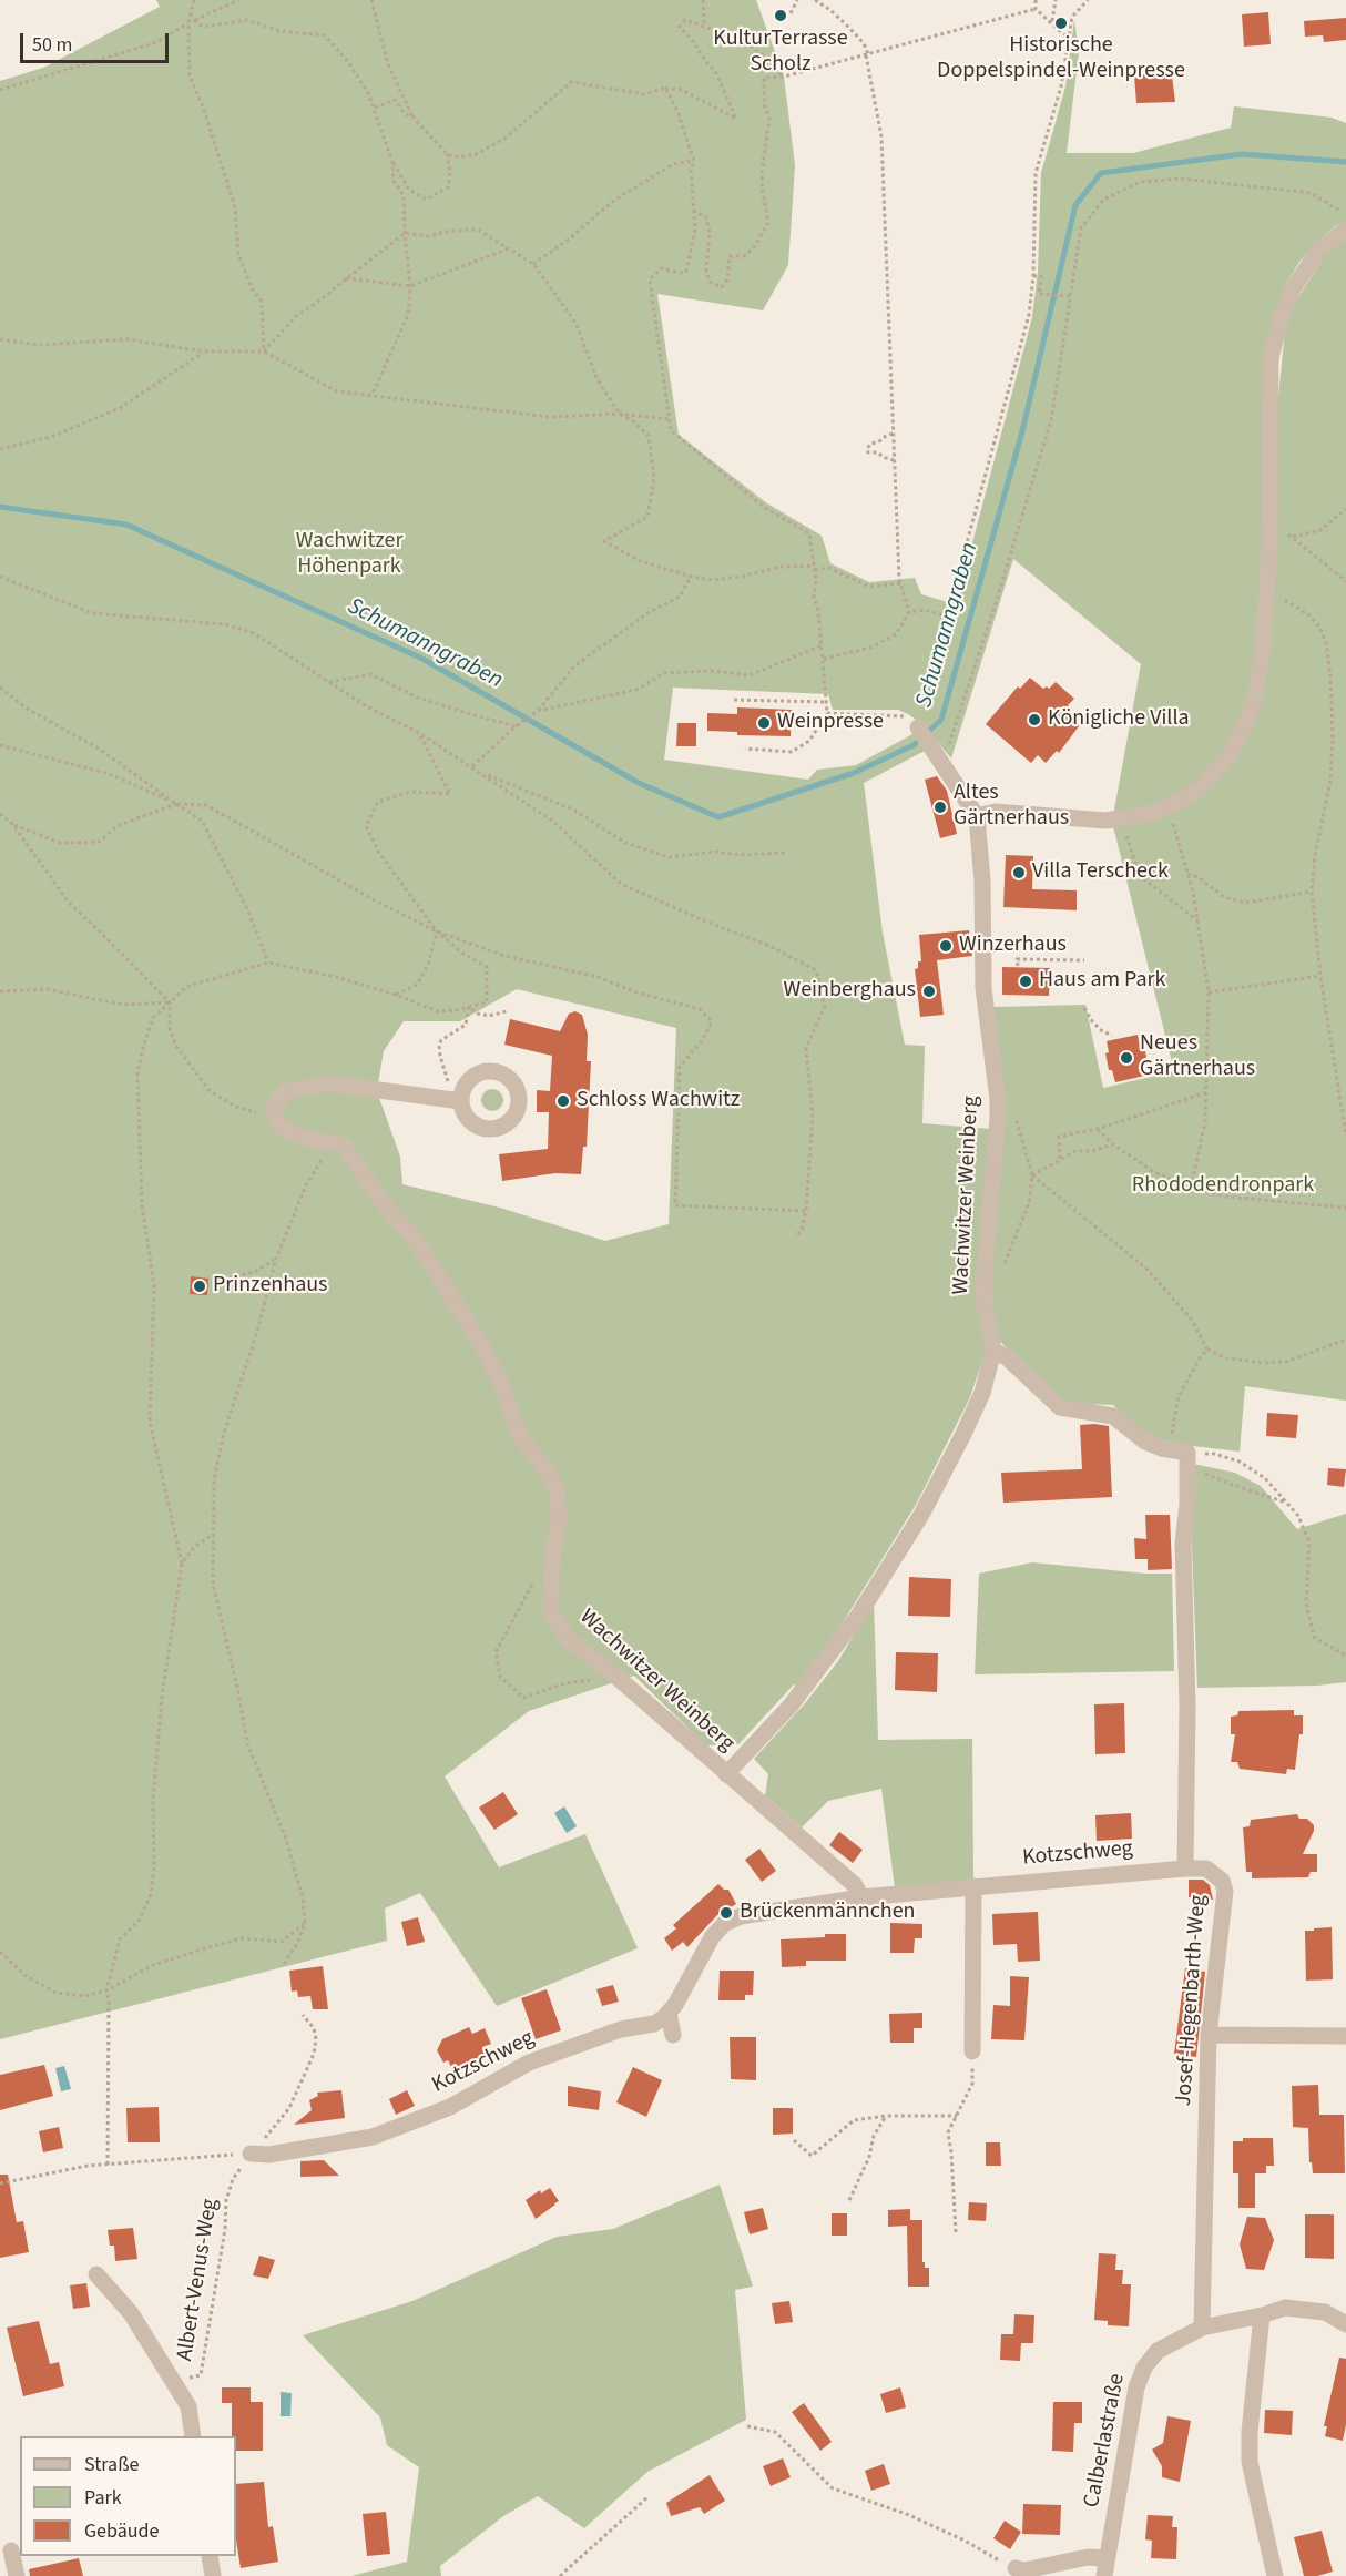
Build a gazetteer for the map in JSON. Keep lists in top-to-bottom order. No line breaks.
{"streets":{"street":["Wachwitzer Weinberg","Kotzschweg","Josef-Hegenbarth-Weg","Calberlastraße"],"path":["Albert-Venus-Weg"]},"crossings":[["Kotzschweg","Josef-Hegenbarth-Weg"],["Kotzschweg","Albert-Venus-Weg"],["Josef-Hegenbarth-Weg","Calberlastraße"]],"water":["Schumanngraben"],"parks":["Wachwitzer Höhenpark","Rhododendronpark"],"places":["KulturTerrasse Scholz","Historische Doppelspindel-Weinpresse","Königliche Villa","Weinpresse","Altes Gärtnerhaus","Villa Terscheck","Winzerhaus","Haus am Park","Weinberghaus","Neues Gärtnerhaus","Schloss Wachwitz","Prinzenhaus","Brückenmännchen"],"legend":["Straße","Park","Gebäude"],"scale_bar":"50 m"}
